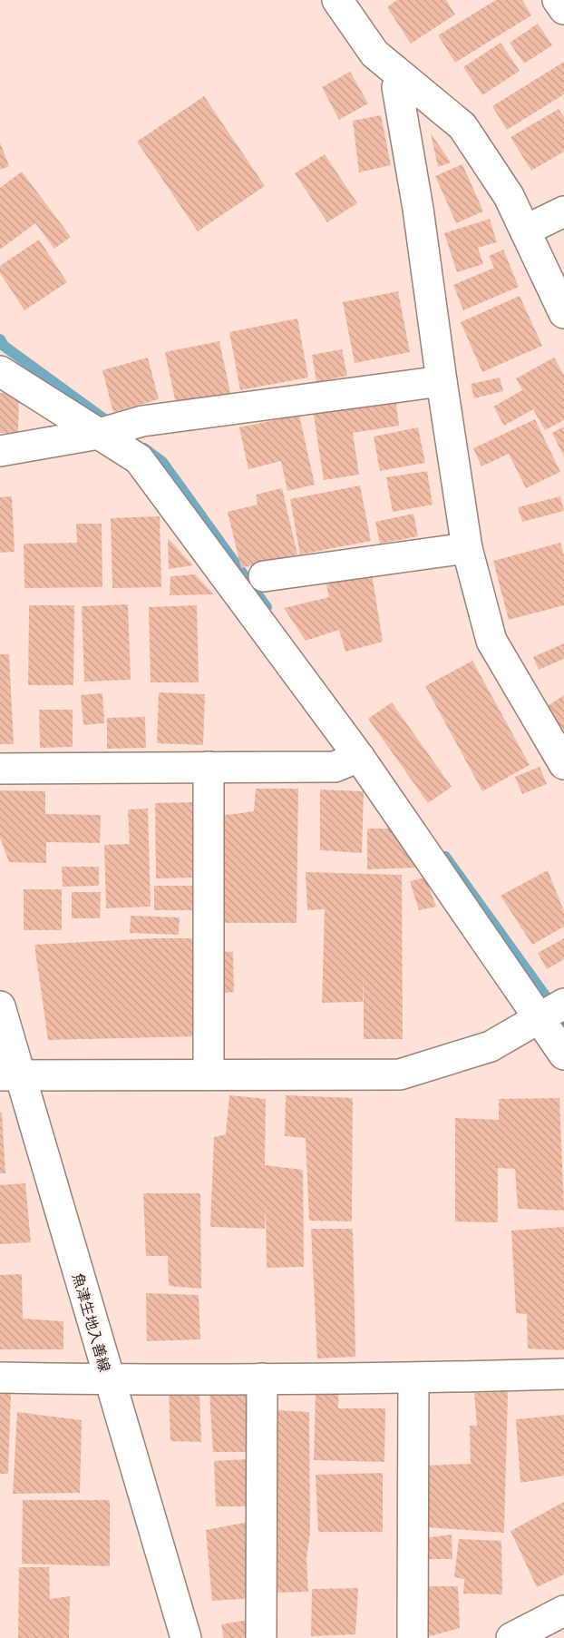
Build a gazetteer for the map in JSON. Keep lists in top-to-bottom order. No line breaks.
{"streets":{"street":["魚津生地入善線"]}}
